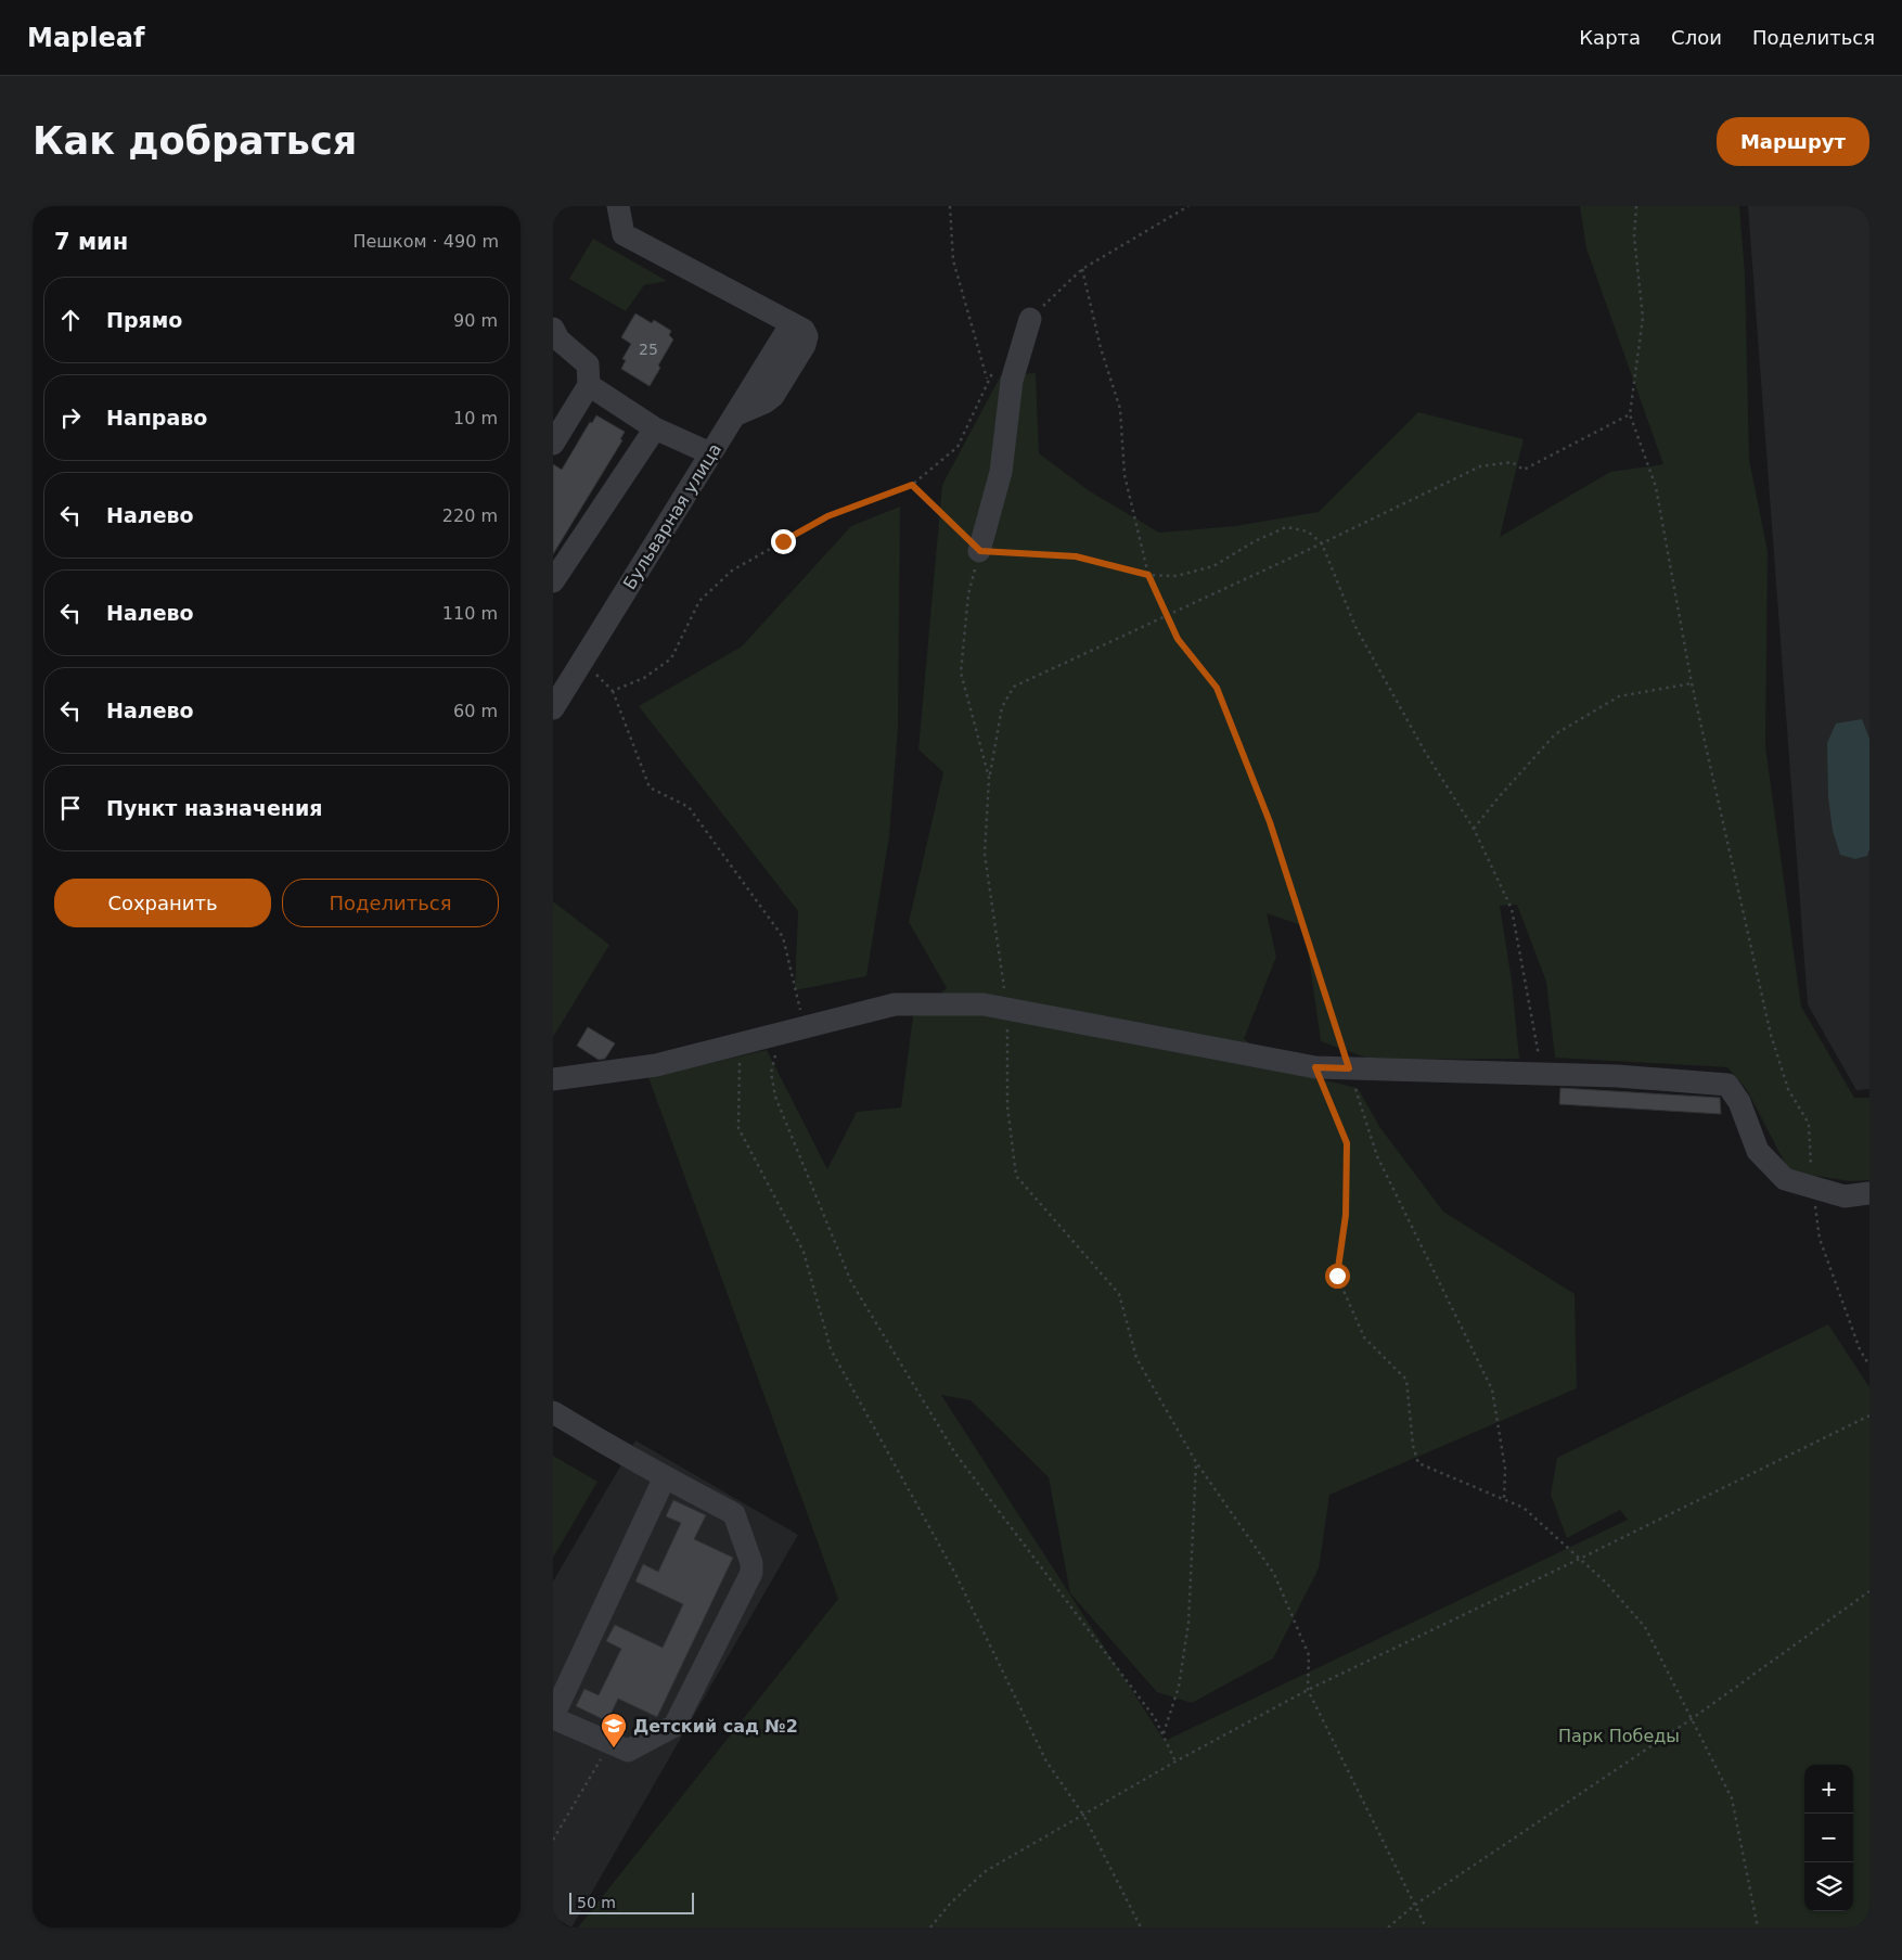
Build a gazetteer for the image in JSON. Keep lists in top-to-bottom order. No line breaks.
{"streets":{"street":["Бульварная улица"]},"parks":["Парк Победы"],"places":{"school or university":["Детский сад №2"]},"house_numbers":["25"],"scale_bar":"50 m","page":{"header":"Mapleaf","nav":["Карта","Слои","Поделиться"],"buttons":["Маршрут",["Сохранить","Поделиться"]],"title":"Как добраться","heading":["7 мин","Пешком · 490 m"],"list":[["Прямо","90 m"],["Направо","10 m"],["Налево","220 m"],["Налево","110 m"],["Налево","60 m"],"Пункт назначения"],"map_buttons":["+","−"],"scale":"50 m"}}
